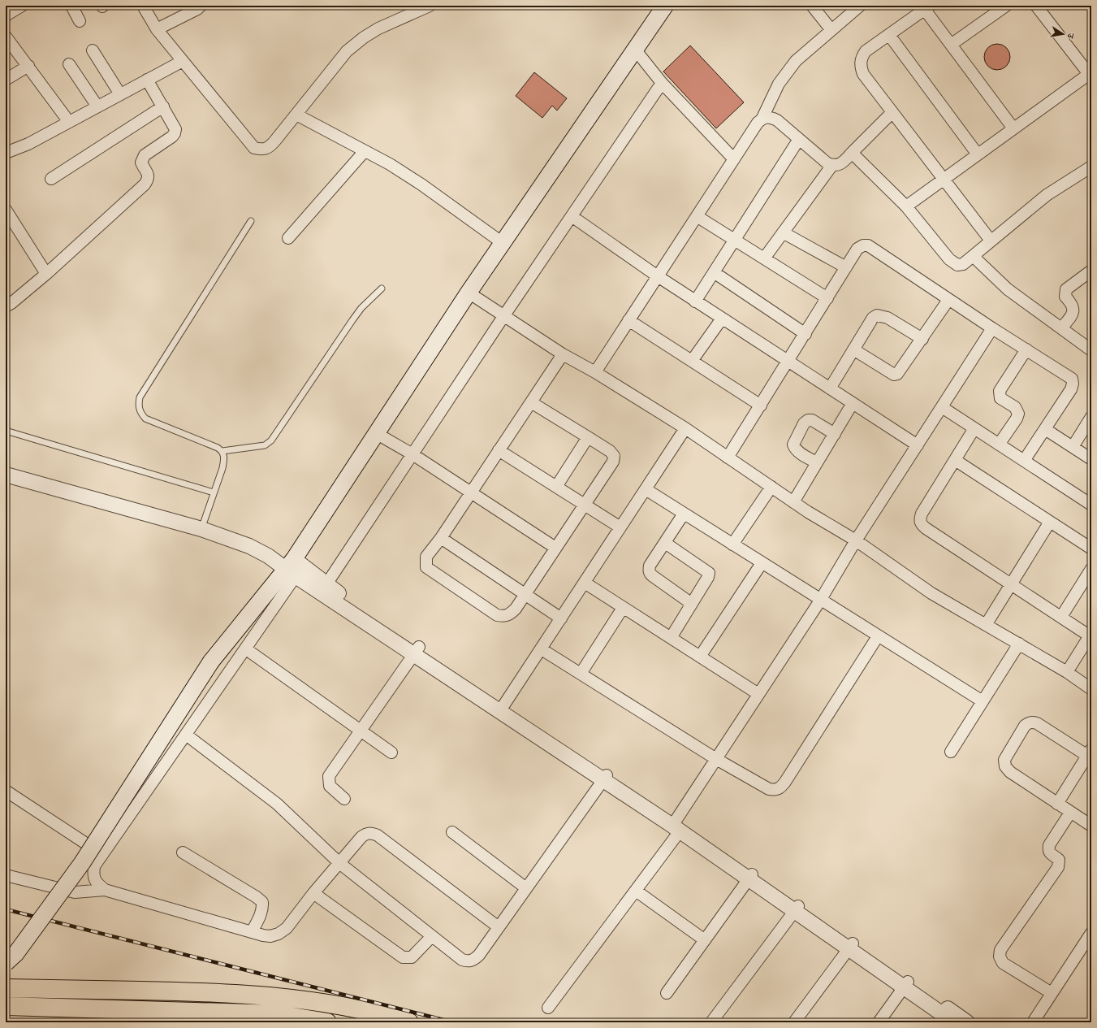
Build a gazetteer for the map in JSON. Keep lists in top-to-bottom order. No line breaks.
{"north":"right"}
